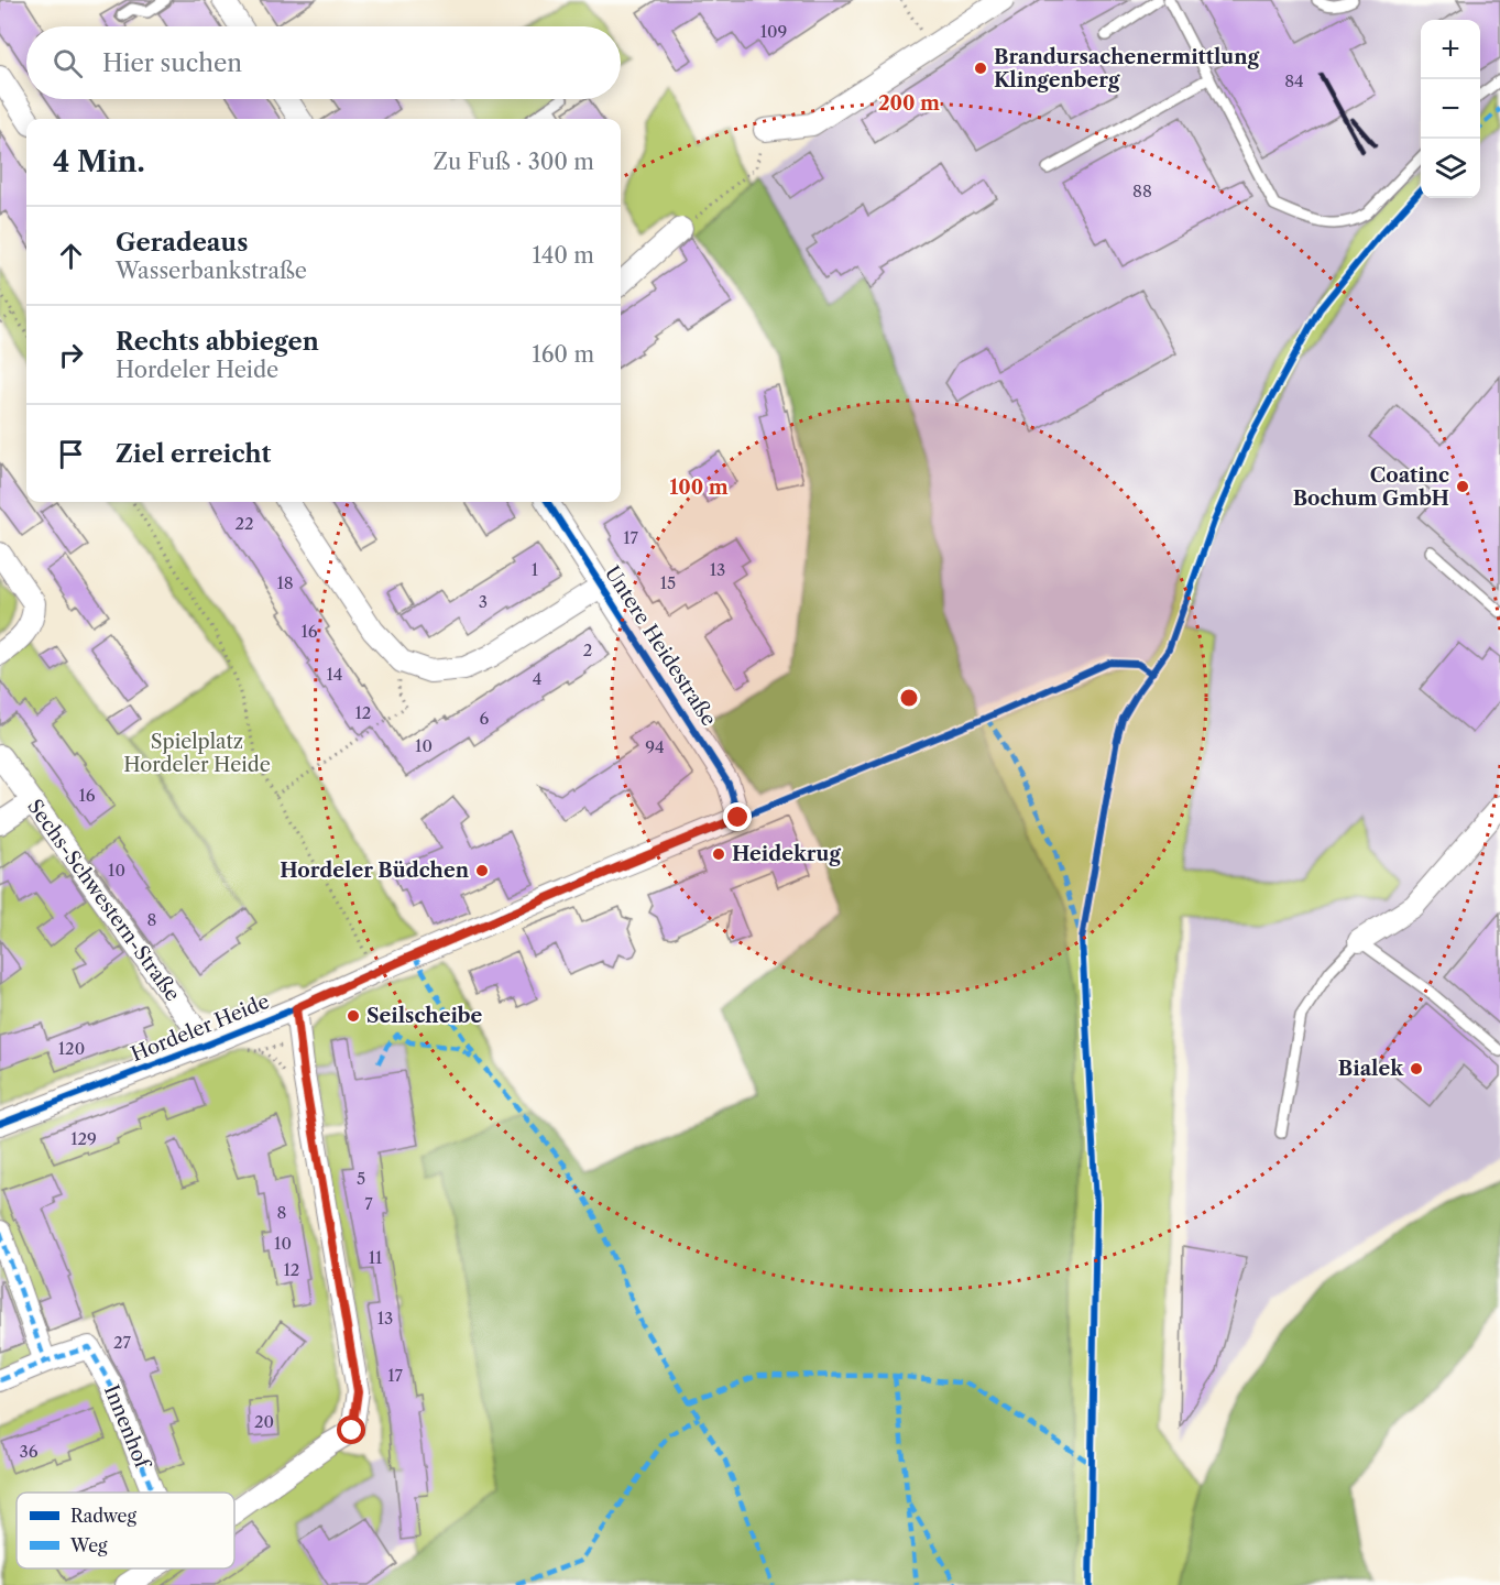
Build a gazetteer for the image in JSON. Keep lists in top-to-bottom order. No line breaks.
{"streets":{"street":["Untere Heidestraße","Sechs-Schwestern-Straße","Hordeler Heide","Innenhof"]},"crossings":[["Untere Heidestraße","Hordeler Heide"],["Sechs-Schwestern-Straße","Hordeler Heide"]],"parks":["Spielplatz Hordeler Heide"],"places":["Brandursachenermittlung Klingenberg","Coatinc Bochum GmbH","Heidekrug","Hordeler Büdchen","Seilscheibe","Bialek"],"house_numbers":["109","84","88","22","17","1","13","18","15","3","16","2","14","4","12","6","10","94","16","10","8","120","129","5","7","8","10","11","12","13","27","17","20","36"],"legend":["Radweg","Weg"],"page":{"map_buttons":["+","−"],"search":"Hier suchen","heading":["4 Min.","Zu Fuß · 300 m"],"list":[["Geradeaus","Wasserbankstraße","140 m"],["Rechts abbiegen","Hordeler Heide","160 m"],"Ziel erreicht"]},"rings":["200 m","100 m"]}
